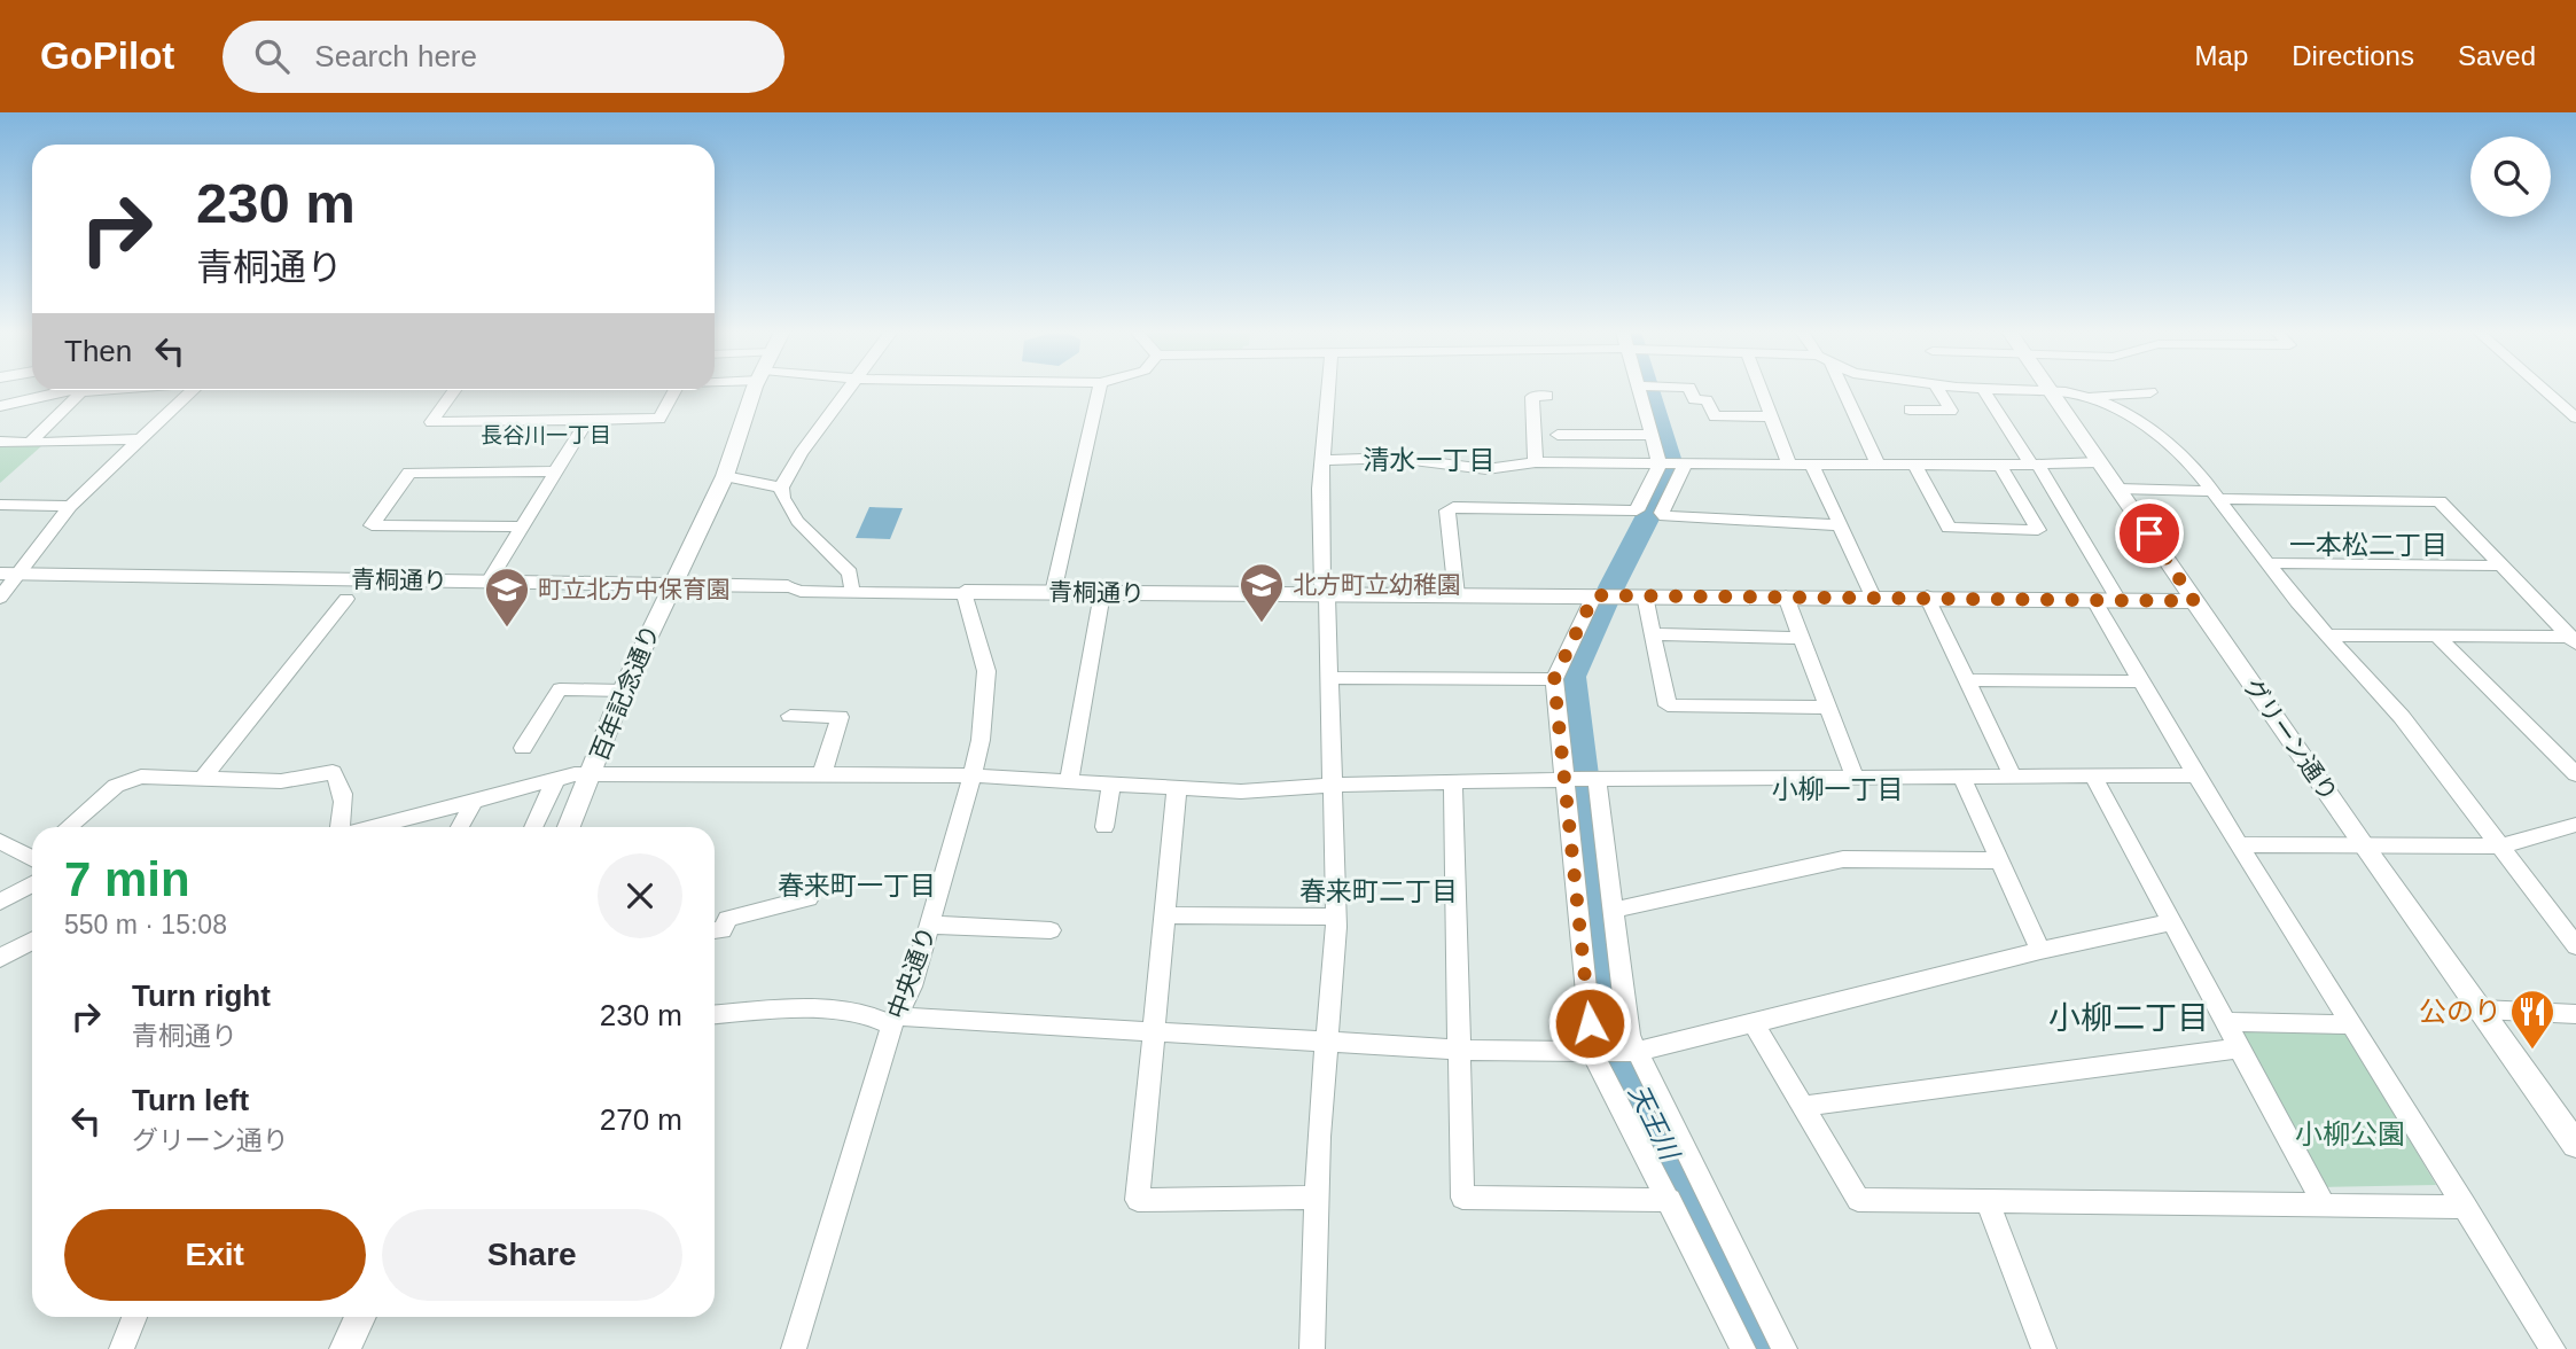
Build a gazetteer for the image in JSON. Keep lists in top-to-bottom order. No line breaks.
{"streets":{"street":["青桐通り","百年記念通り","グリーン通り","中央通り"]},"crossings":[["青桐通り","百年記念通り"],["青桐通り","グリーン通り"],["青桐通り","中央通り"]],"districts":["長谷川一丁目","清水一丁目","一本松二丁目","小柳一丁目","春来町一丁目","春来町二丁目","小柳二丁目"],"water":["天王川"],"parks":["小柳公園"],"places":{"school or university":["北方町立幼稚園","町立北方中保育園"],"restaurant":["公のり"]},"page":{"header":"GoPilot","search":"Search here","nav":["Map","Directions","Saved"],"turn":["230 m","青桐通り"],"then":"Then","heading":["7 min","550 m · 15:08"],"list":[{"name":"Turn right","note":"青桐通り","value":"230 m"},{"name":"Turn left","note":"グリーン通り","value":"270 m"}],"buttons":["Exit","Share"]}}
